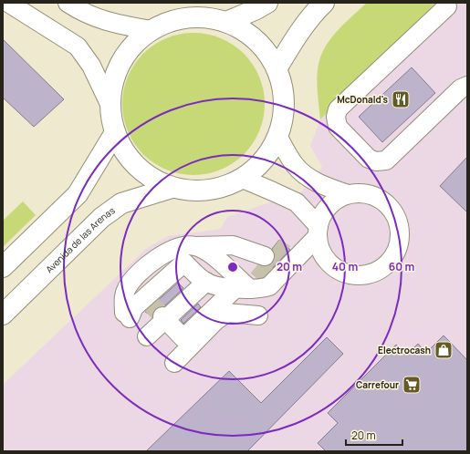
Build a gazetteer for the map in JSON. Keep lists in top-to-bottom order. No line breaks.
{"streets":{"highway":["Avenida de las Arenas"]},"places":{"restaurant":["McDonald's"],"shop":["Electrocash"],"supermarket":["Carrefour"]},"scale_bar":"20 m","rings":["20 m","40 m","60 m"]}
